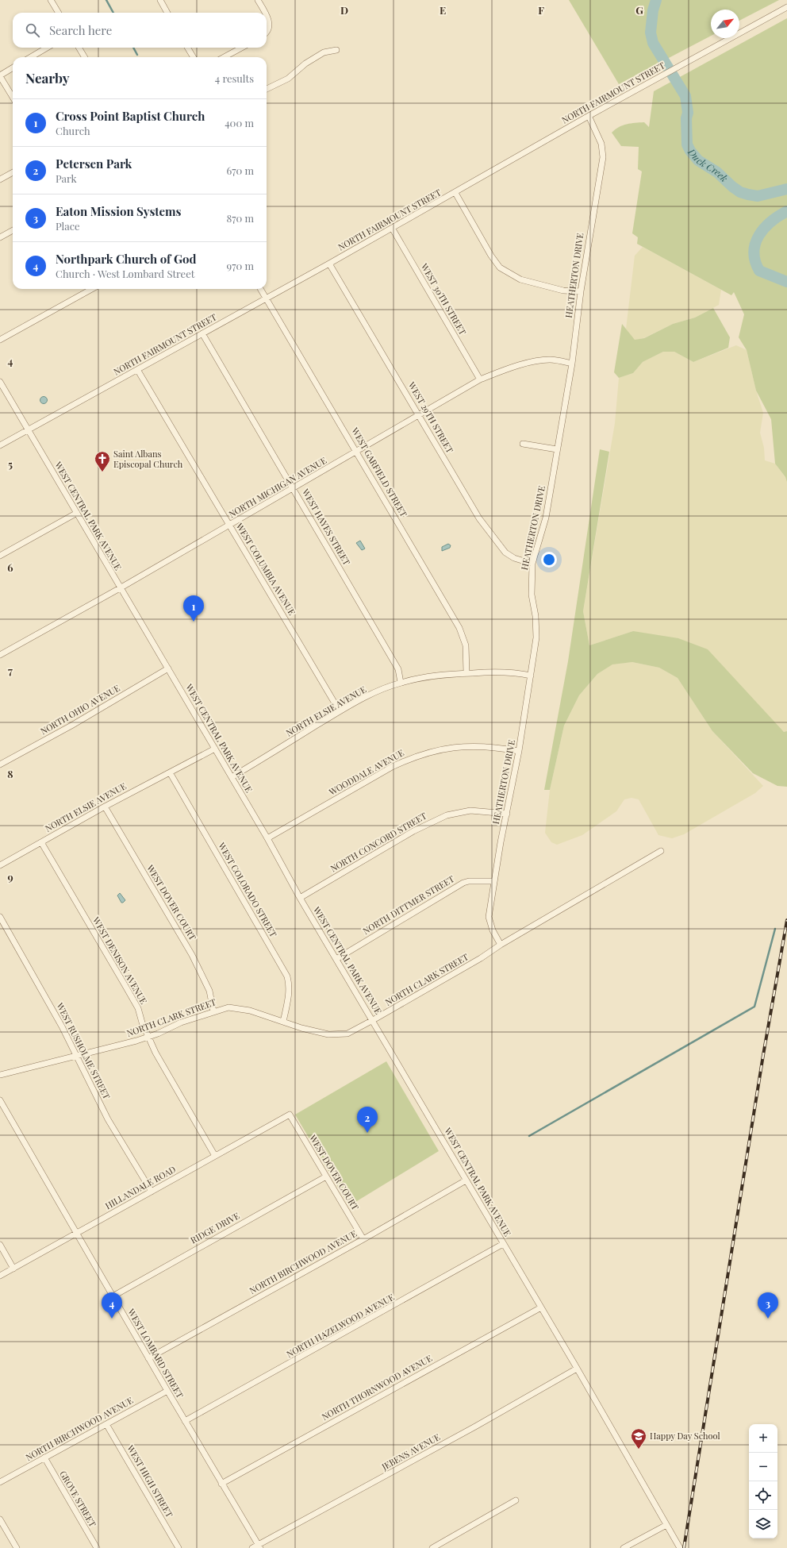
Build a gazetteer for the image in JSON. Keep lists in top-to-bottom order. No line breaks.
{"streets":{"street":["NORTH FAIRMOUNT STREET","HEATHERTON DRIVE","WEST 30TH STREET","WEST 29TH STREET","WEST GARFIELD STREET","NORTH MICHIGAN AVENUE","WEST CENTRAL PARK AVENUE","WEST HAYES STREET","WEST COLUMBIA AVENUE","NORTH OHIO AVENUE","NORTH ELSIE AVENUE","WOODDALE AVENUE","NORTH CONCORD STREET","WEST COLORADO STREET","WEST DOVER COURT","NORTH DITTMER STREET","WEST DENISON AVENUE","NORTH CLARK STREET","WEST RUSHOLME STREET","HILLANDALE ROAD","RIDGE DRIVE","NORTH BIRCHWOOD AVENUE","NORTH HAZELWOOD AVENUE","WEST LOMBARD STREET","NORTH THORNWOOD AVENUE","JEBENS AVENUE","WEST HIGH STREET","GROVE STREET"]},"crossings":[["NORTH FAIRMOUNT STREET","HEATHERTON DRIVE"],["NORTH FAIRMOUNT STREET","WEST 30TH STREET"],["NORTH FAIRMOUNT STREET","WEST 29TH STREET"],["NORTH FAIRMOUNT STREET","WEST GARFIELD STREET"],["NORTH FAIRMOUNT STREET","WEST CENTRAL PARK AVENUE"],["NORTH FAIRMOUNT STREET","WEST HAYES STREET"],["NORTH FAIRMOUNT STREET","WEST COLUMBIA AVENUE"],["HEATHERTON DRIVE","WEST 29TH STREET"],["HEATHERTON DRIVE","NORTH MICHIGAN AVENUE"],["HEATHERTON DRIVE","NORTH ELSIE AVENUE"],["HEATHERTON DRIVE","WOODDALE AVENUE"],["HEATHERTON DRIVE","NORTH CONCORD STREET"],["HEATHERTON DRIVE","NORTH DITTMER STREET"],["HEATHERTON DRIVE","NORTH CLARK STREET"],["WEST 30TH STREET","NORTH MICHIGAN AVENUE"],["WEST 29TH STREET","NORTH MICHIGAN AVENUE"],["WEST GARFIELD STREET","NORTH MICHIGAN AVENUE"],["WEST GARFIELD STREET","NORTH ELSIE AVENUE"],["NORTH MICHIGAN AVENUE","WEST CENTRAL PARK AVENUE"],["NORTH MICHIGAN AVENUE","WEST HAYES STREET"],["NORTH MICHIGAN AVENUE","WEST COLUMBIA AVENUE"],["WEST CENTRAL PARK AVENUE","NORTH OHIO AVENUE"],["WEST CENTRAL PARK AVENUE","NORTH ELSIE AVENUE"],["WEST CENTRAL PARK AVENUE","WOODDALE AVENUE"],["WEST CENTRAL PARK AVENUE","NORTH CONCORD STREET"],["WEST CENTRAL PARK AVENUE","NORTH DITTMER STREET"],["WEST CENTRAL PARK AVENUE","NORTH CLARK STREET"],["WEST CENTRAL PARK AVENUE","NORTH BIRCHWOOD AVENUE"],["WEST CENTRAL PARK AVENUE","NORTH HAZELWOOD AVENUE"],["WEST CENTRAL PARK AVENUE","NORTH THORNWOOD AVENUE"],["WEST CENTRAL PARK AVENUE","JEBENS AVENUE"],["WEST HAYES STREET","NORTH ELSIE AVENUE"],["WEST COLUMBIA AVENUE","NORTH ELSIE AVENUE"],["NORTH ELSIE AVENUE","WEST COLORADO STREET"],["NORTH ELSIE AVENUE","WEST DOVER COURT"],["NORTH ELSIE AVENUE","WEST DENISON AVENUE"],["WEST COLORADO STREET","NORTH CLARK STREET"],["WEST DOVER COURT","NORTH CLARK STREET"],["WEST DOVER COURT","HILLANDALE ROAD"],["WEST DOVER COURT","RIDGE DRIVE"],["WEST DOVER COURT","NORTH BIRCHWOOD AVENUE"],["WEST DENISON AVENUE","NORTH CLARK STREET"],["WEST DENISON AVENUE","HILLANDALE ROAD"],["NORTH CLARK STREET","WEST RUSHOLME STREET"],["WEST RUSHOLME STREET","HILLANDALE ROAD"],["HILLANDALE ROAD","WEST LOMBARD STREET"],["RIDGE DRIVE","WEST LOMBARD STREET"],["NORTH BIRCHWOOD AVENUE","WEST LOMBARD STREET"],["NORTH BIRCHWOOD AVENUE","WEST HIGH STREET"],["NORTH BIRCHWOOD AVENUE","GROVE STREET"],["NORTH HAZELWOOD AVENUE","WEST LOMBARD STREET"],["WEST LOMBARD STREET","NORTH THORNWOOD AVENUE"],["WEST LOMBARD STREET","JEBENS AVENUE"]],"water":["Duck Creek"],"places":{"church":["Saint Albans Episcopal Church"],"school or university":["Happy Day School"]},"north":"top right","page":{"search":"Search here","heading":["Nearby","4 results"],"list":[{"mark":"1","name":"Cross Point Baptist Church","note":"Church","value":"400 m"},{"mark":"2","name":"Petersen Park","note":"Park","value":"670 m"},{"mark":"3","name":"Eaton Mission Systems","note":"Place","value":"870 m"},{"mark":"4","name":"Northpark Church of God","note":"Church · West Lombard Street","value":"970 m"}],"pins":["1","2","3","4"],"map_buttons":["+","−"]},"grid":{"columns":["D","E","F","G"],"rows":["4","5","6","7","8","9"]}}
